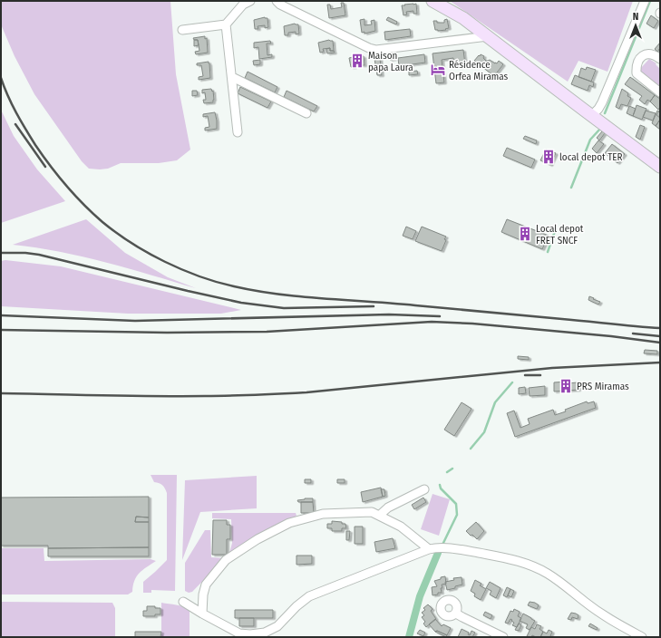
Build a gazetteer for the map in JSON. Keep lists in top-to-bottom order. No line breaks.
{"places":{"building":["Maison papa Laura","local depot TER","Local depot FRET SNCF","PRS Miramas"],"hotel":["Résidence Orfea Miramas"]},"north":"top"}
